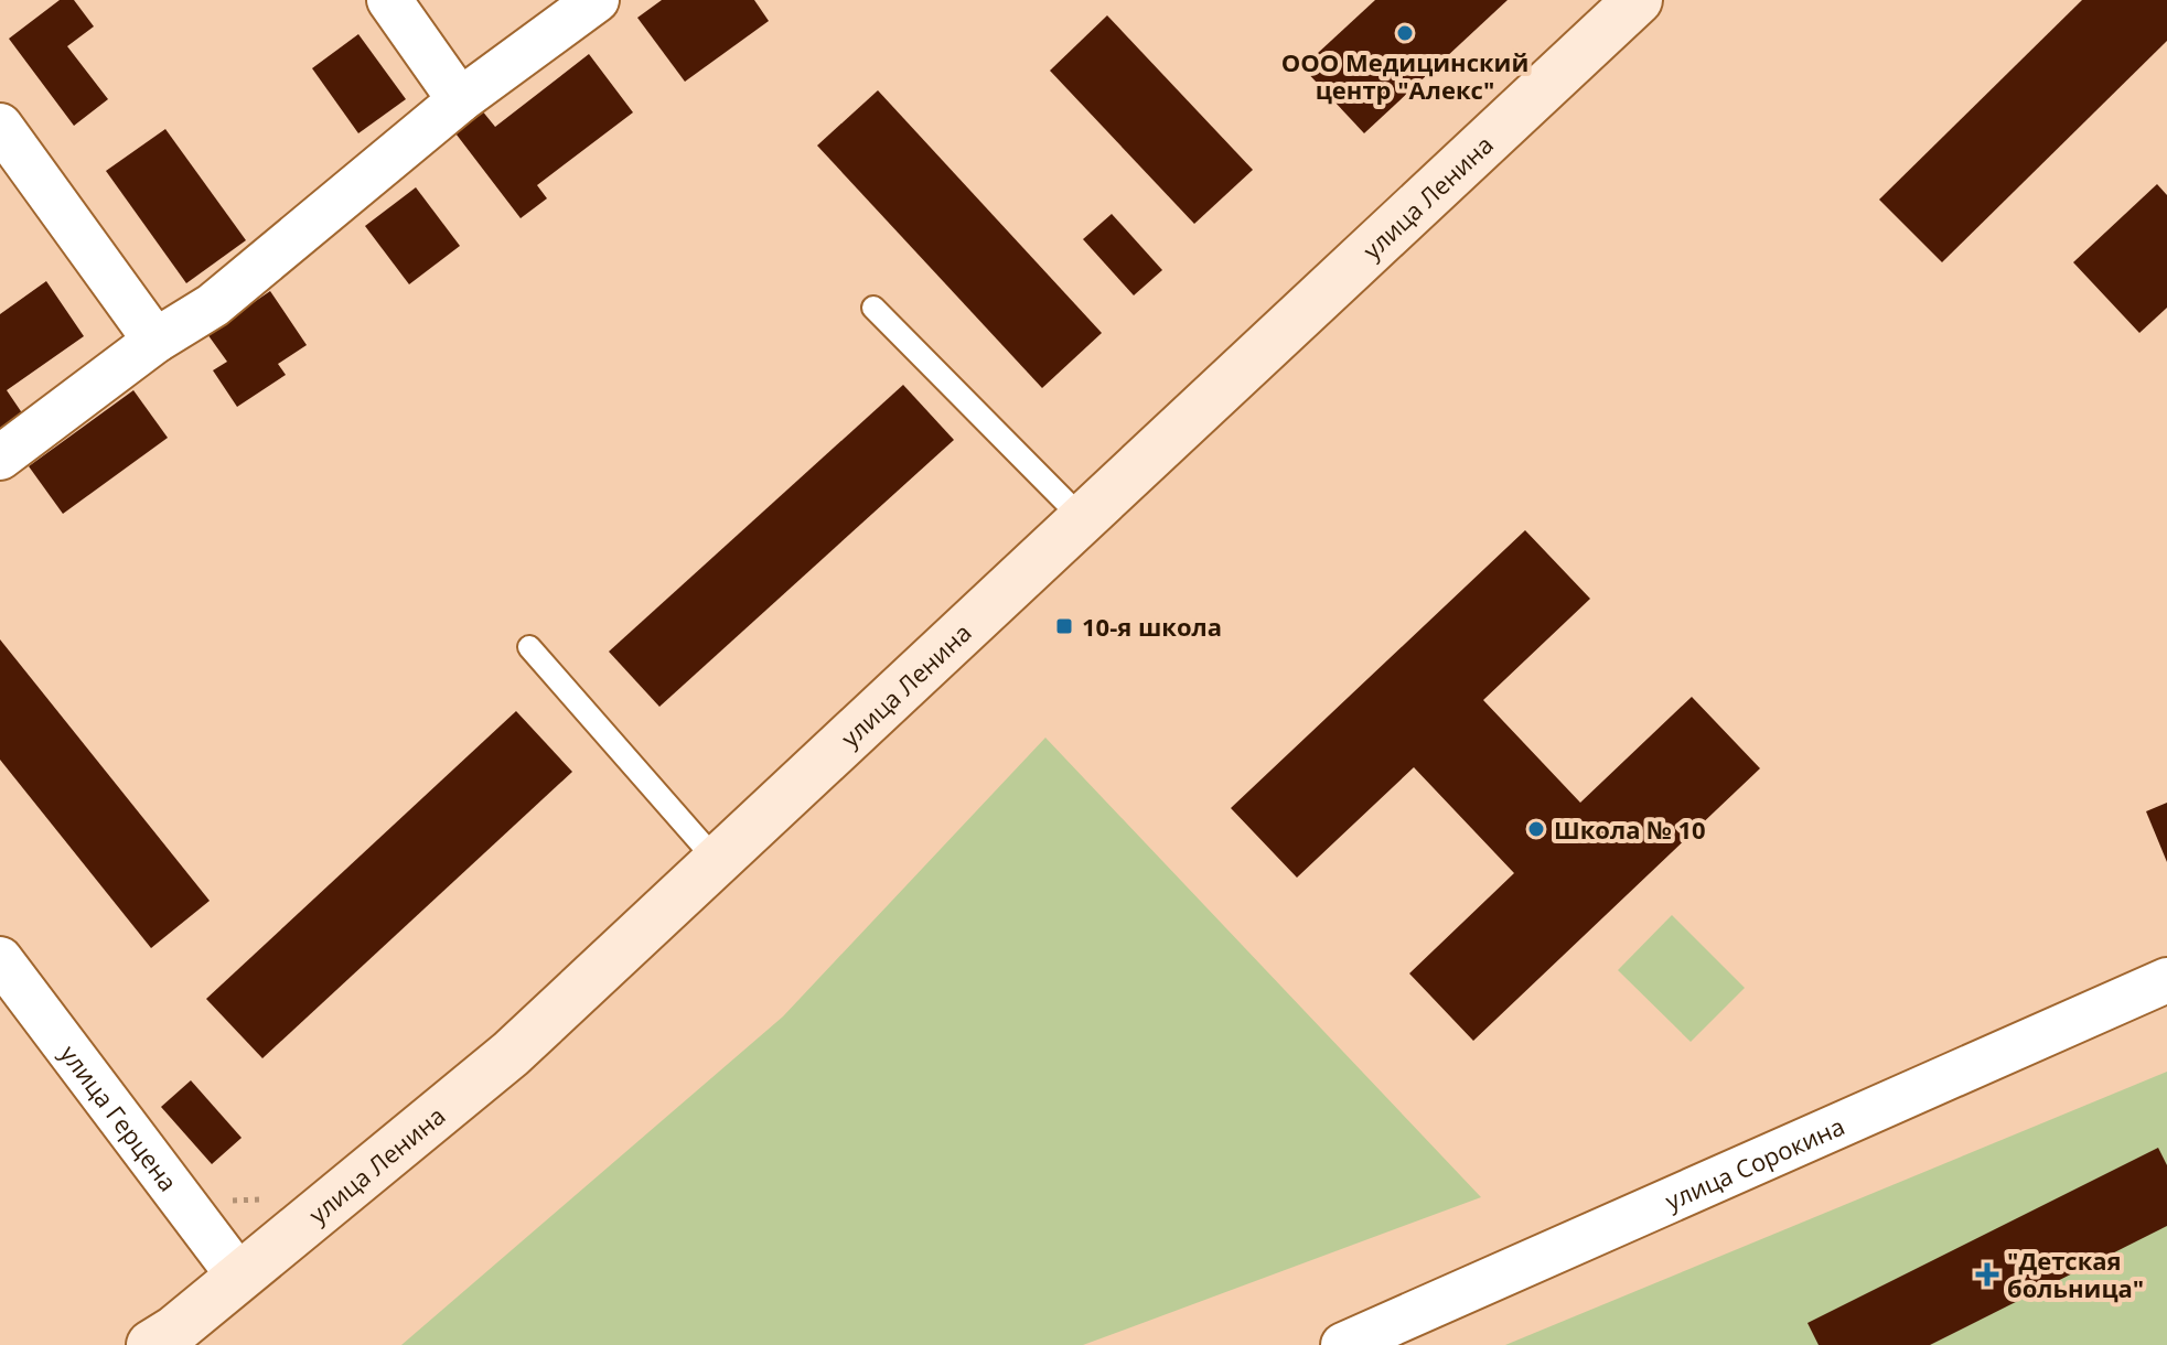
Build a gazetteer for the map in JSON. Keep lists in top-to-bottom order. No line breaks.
{"streets":{"main road":["улица Ленина"],"street":["улица Герцена","улица Сорокина"]},"crossings":[["улица Ленина","улица Герцена"]],"places":{"other":["ООО Медицинский центр \"Алекс\"","Школа № 10"],"transit":["10-я школа"],"health":["\"Детская больница\""]}}
